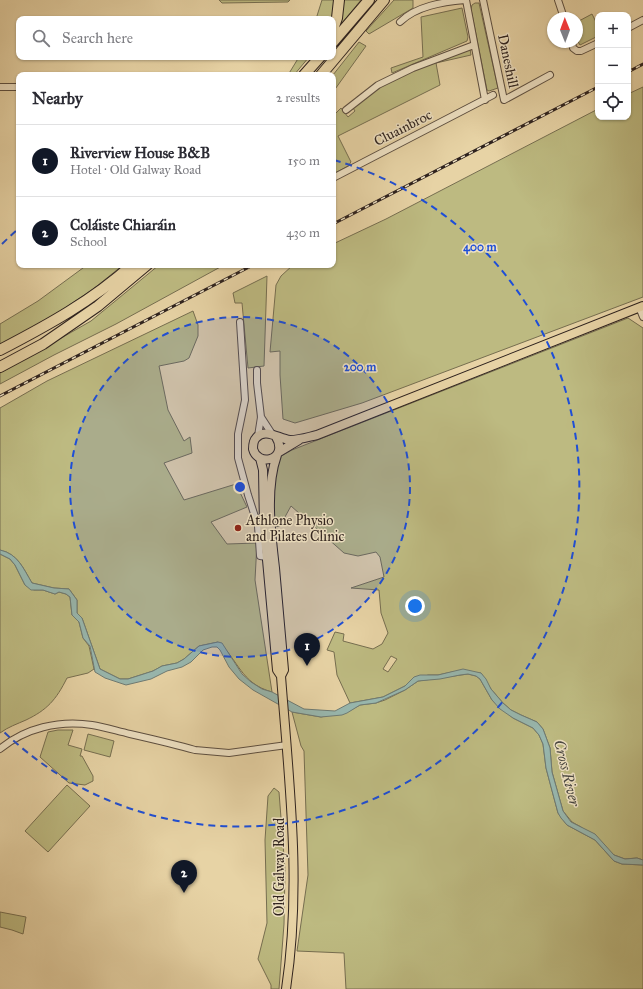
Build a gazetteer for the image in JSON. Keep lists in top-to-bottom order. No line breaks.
{"streets":{"main road":["Old Galway Road"],"street":["Daneshill","Cluainbroc"]},"water":["Cross River"],"places":["Athlone Physio and Pilates Clinic"],"north":"top","page":{"map_buttons":["+","−"],"search":"Search here","heading":["Nearby","2 results"],"list":[{"mark":"1","name":"Riverview House B&B","note":"Hotel · Old Galway Road","value":"150 m"},{"mark":"2","name":"Coláiste Chiaráin","note":"School","value":"430 m"}],"pins":["1","2"]},"rings":["400 m","200 m"]}
